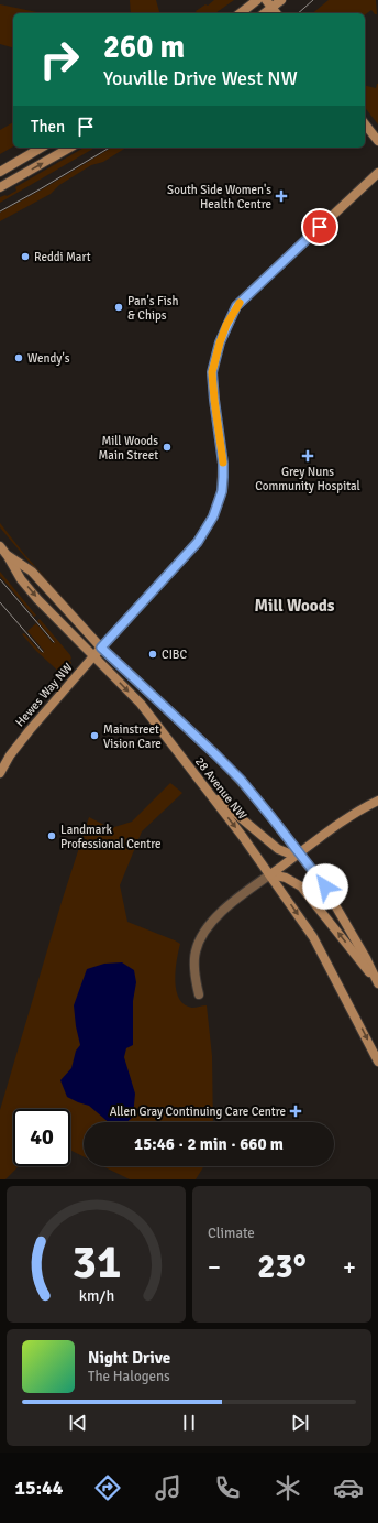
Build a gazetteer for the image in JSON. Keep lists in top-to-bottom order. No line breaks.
{"streets":{"street":["Hewes Way NW","28 Avenue NW"]},"crossings":[["Hewes Way NW","28 Avenue NW"]],"districts":["Mill Woods"],"places":{"health":["South Side Women's Health Centre","Grey Nuns Community Hospital","Allen Gray Continuing Care Centre"],"other":["Reddi Mart","Pan's Fish & Chips","Wendy's","Mill Woods Main Street","CIBC","Mainstreet Vision Care","Landmark Professional Centre"]},"page":{"turn":["260 m","Youville Drive West NW"],"then":"Then","limit":"40","trip":"15:46 · 2 min · 660 m","tile":"Climate","heat":["−","23°","+"],"song":["Night Drive","The Halogens"],"tabs":"15:44","gauge":["31","km/h"]}}
